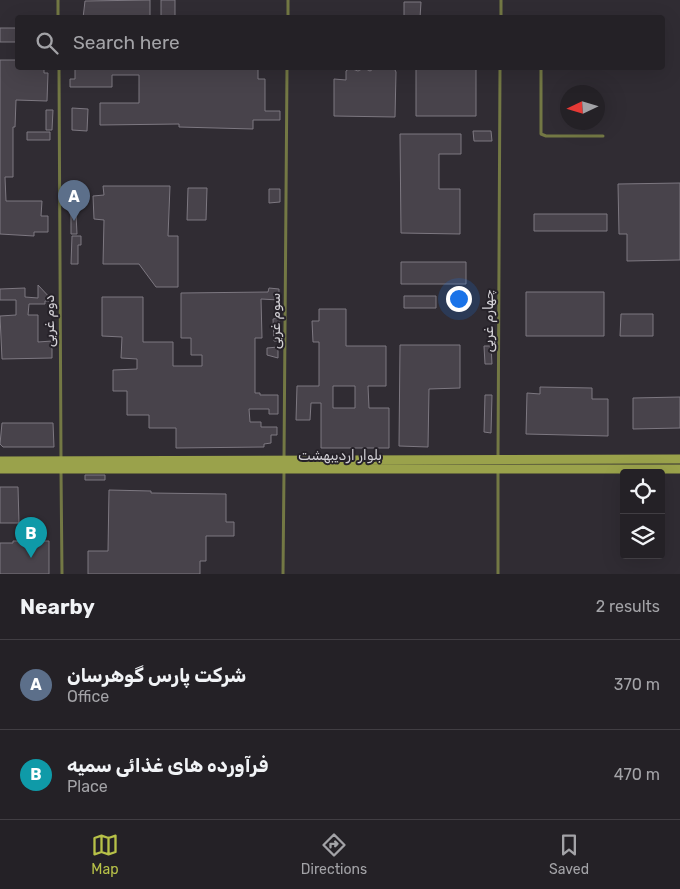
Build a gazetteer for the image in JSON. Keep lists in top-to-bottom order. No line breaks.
{"streets":{"street":["بلوار اردیبهشت"],"lane":["دوم غربی","سوم غربی","چهارم غربی"]},"crossings":[["دوم غربی","بلوار اردیبهشت"],["سوم غربی","بلوار اردیبهشت"],["چهارم غربی","بلوار اردیبهشت"]],"north":"left","page":{"search":"Search here","pins":["A","B"],"heading":["Nearby","2 results"],"list":[{"mark":"A","name":"شرکت پارس گوهرسان","note":"Office","value":"370 m"},{"mark":"B","name":"فرآورده های غذائی سمیه","note":"Place","value":"470 m"}],"nav":["Map","Directions","Saved"]}}
